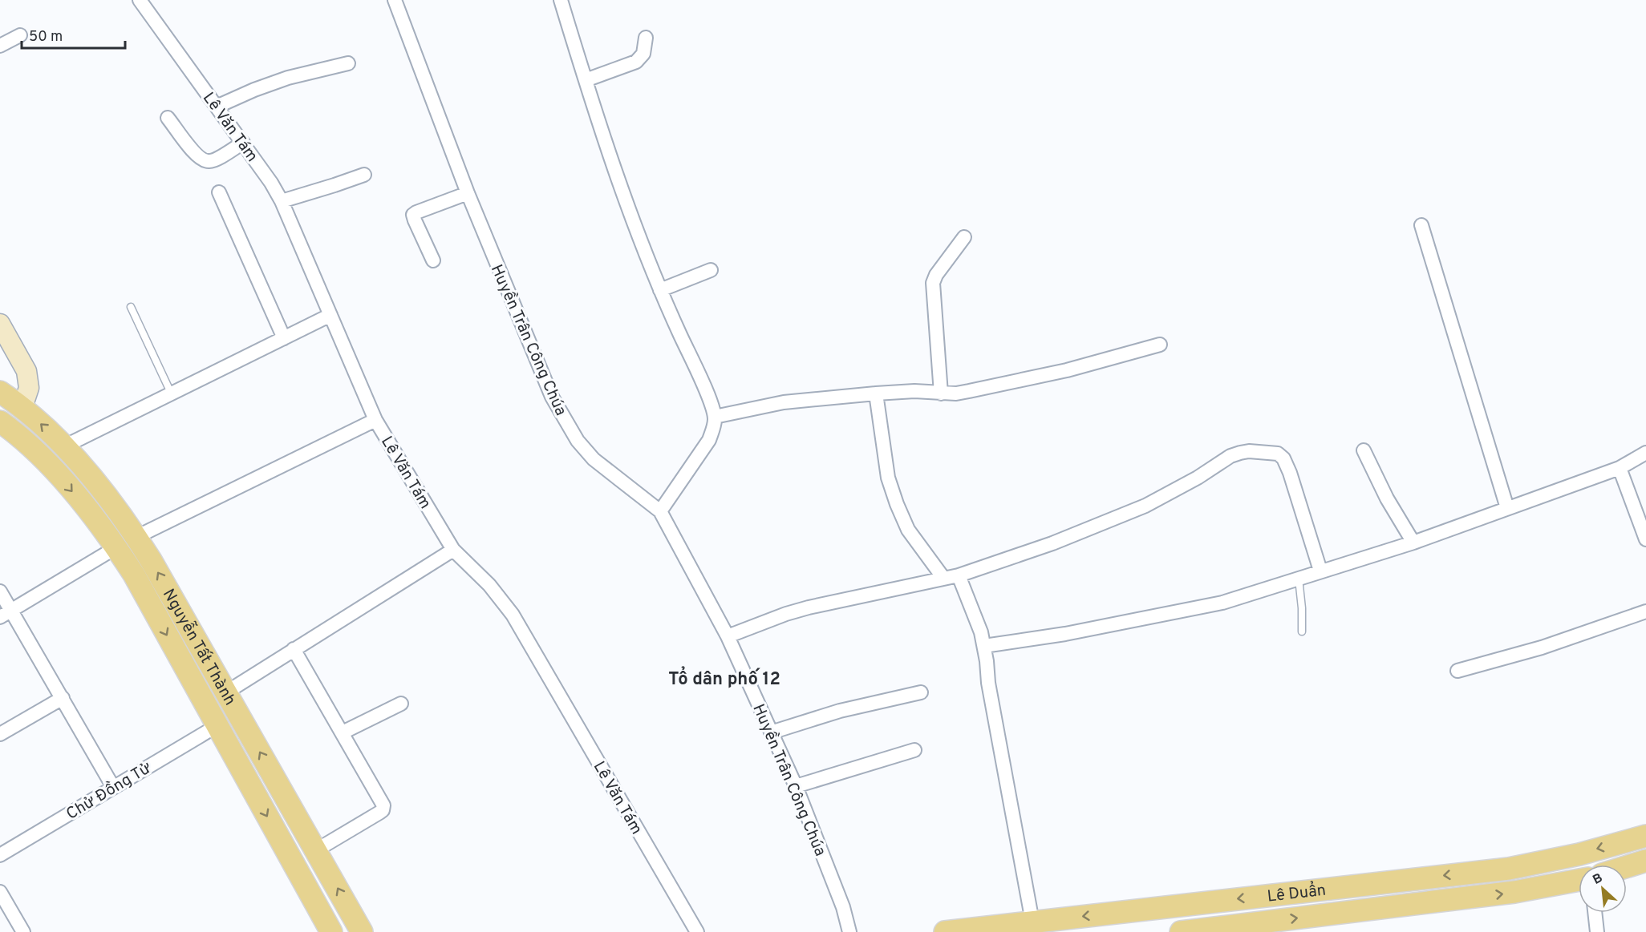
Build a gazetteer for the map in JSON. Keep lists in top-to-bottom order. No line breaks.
{"streets":{"main road":["Nguyễn Tất Thành","Lê Duẩn"],"street":["Lê Văn Tám","Huyền Trân Công Chúa","Chử Đồng Tử"]},"crossings":[["Nguyễn Tất Thành","Chử Đồng Tử"]],"districts":["Tổ dân phố 12"],"scale_bar":"50 m","north":"top left"}
